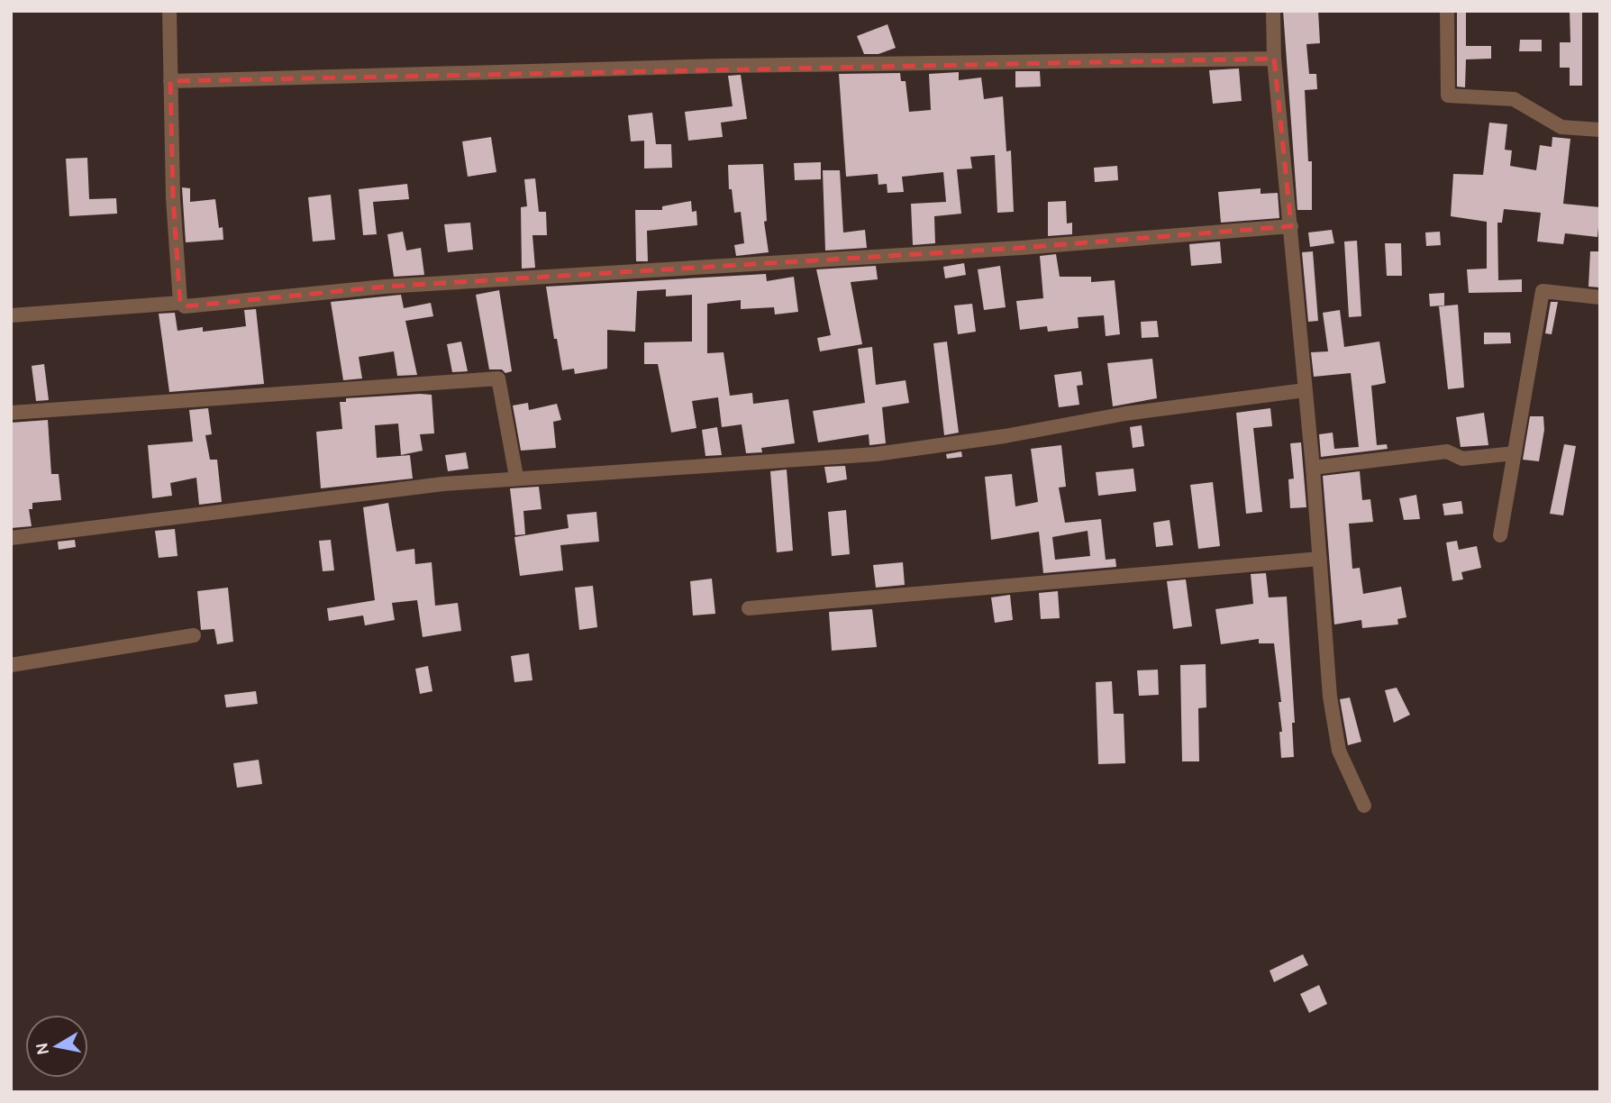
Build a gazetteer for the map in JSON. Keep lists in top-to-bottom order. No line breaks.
{"north":"left"}
